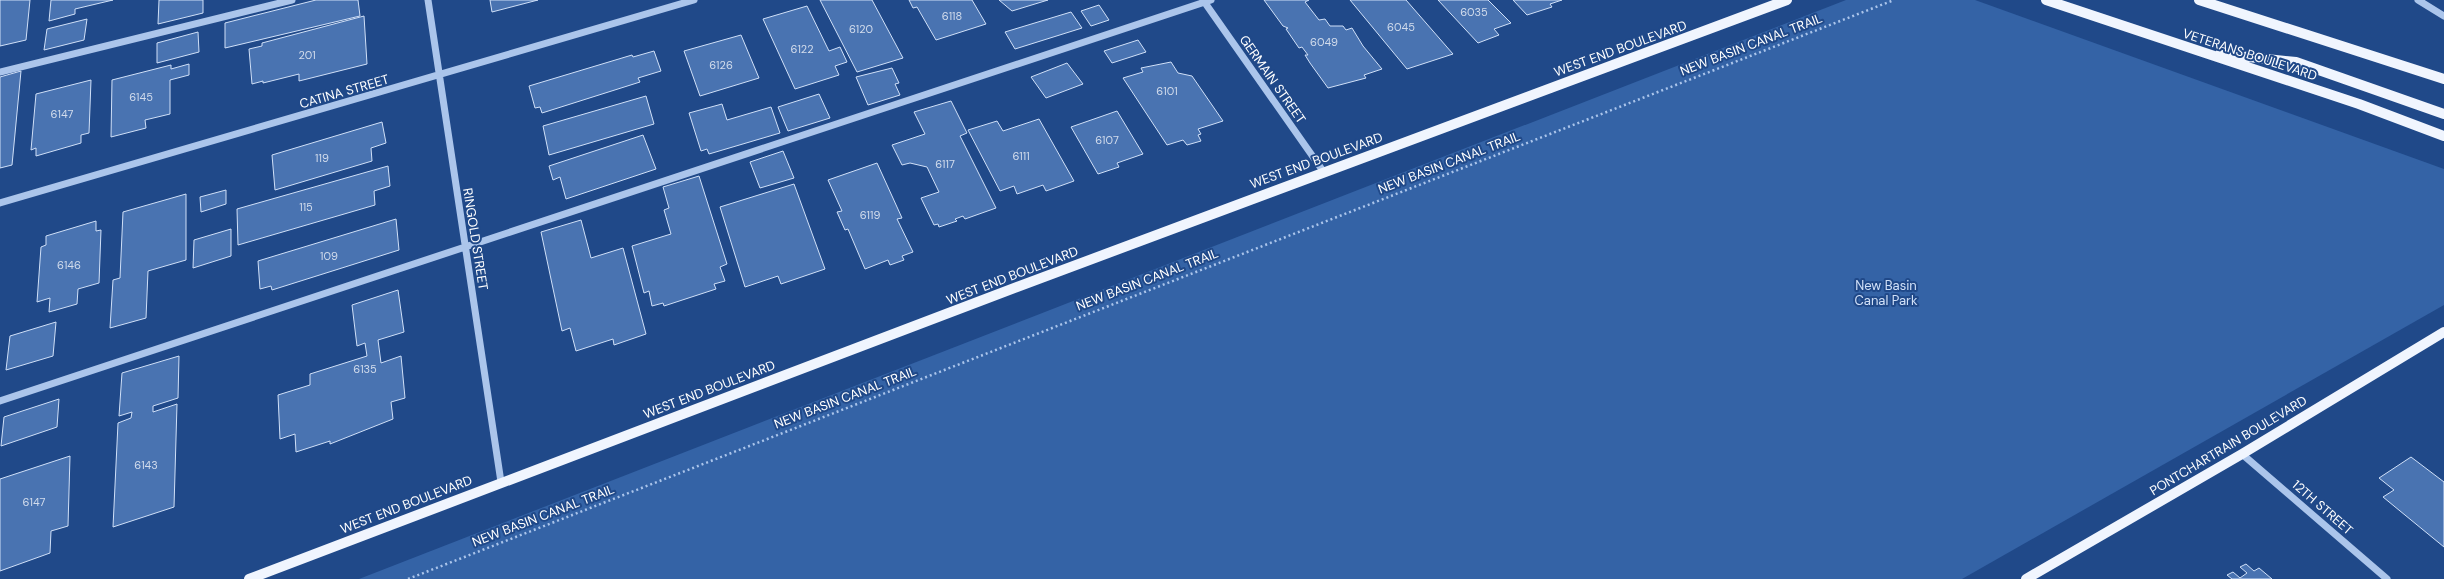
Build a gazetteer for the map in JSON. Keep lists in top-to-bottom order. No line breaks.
{"streets":{"main road":["WEST END BOULEVARD","VETERANS BOULEVARD","PONTCHARTRAIN BOULEVARD"],"street":["GERMAIN STREET","CATINA STREET","RINGOLD STREET","12TH STREET"],"path":["NEW BASIN CANAL TRAIL"]},"crossings":[["WEST END BOULEVARD","GERMAIN STREET"],["WEST END BOULEVARD","RINGOLD STREET"],["CATINA STREET","RINGOLD STREET"],["PONTCHARTRAIN BOULEVARD","12TH STREET"]],"parks":["New Basin Canal Park"],"house_numbers":["6035","6118","6045","6120","6049","6122","201","6126","6101","6145","6147","6107","6111","119","6117","115","6119","109","6146","6135","6143","6147"]}
